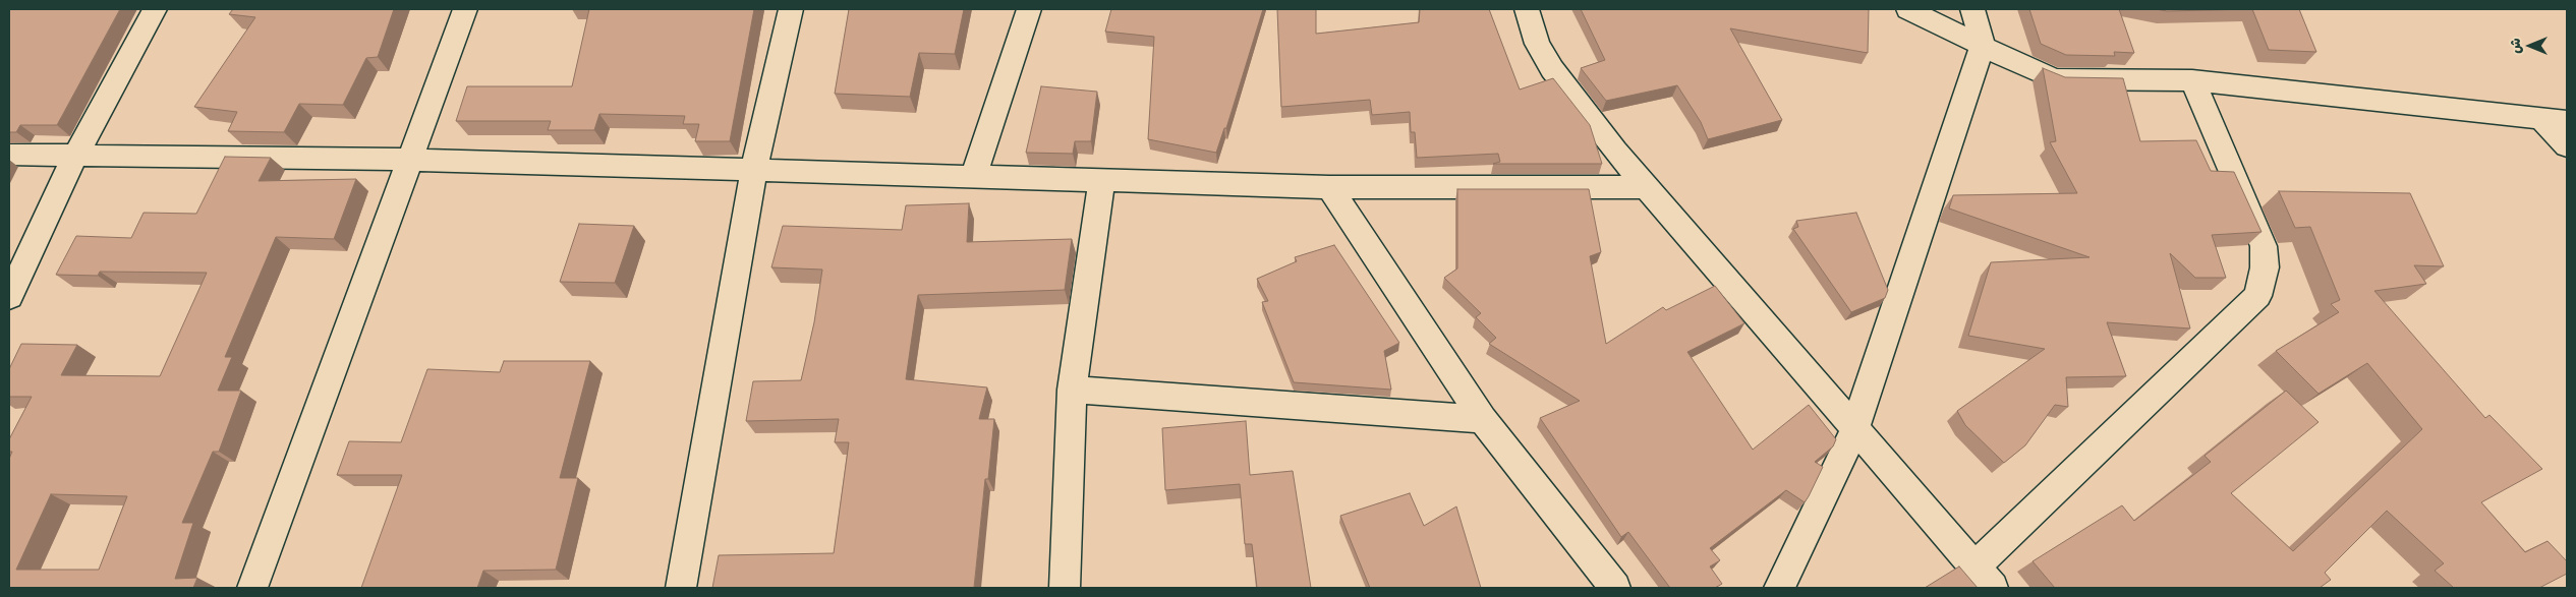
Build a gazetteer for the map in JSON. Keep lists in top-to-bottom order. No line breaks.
{"north":"left"}
